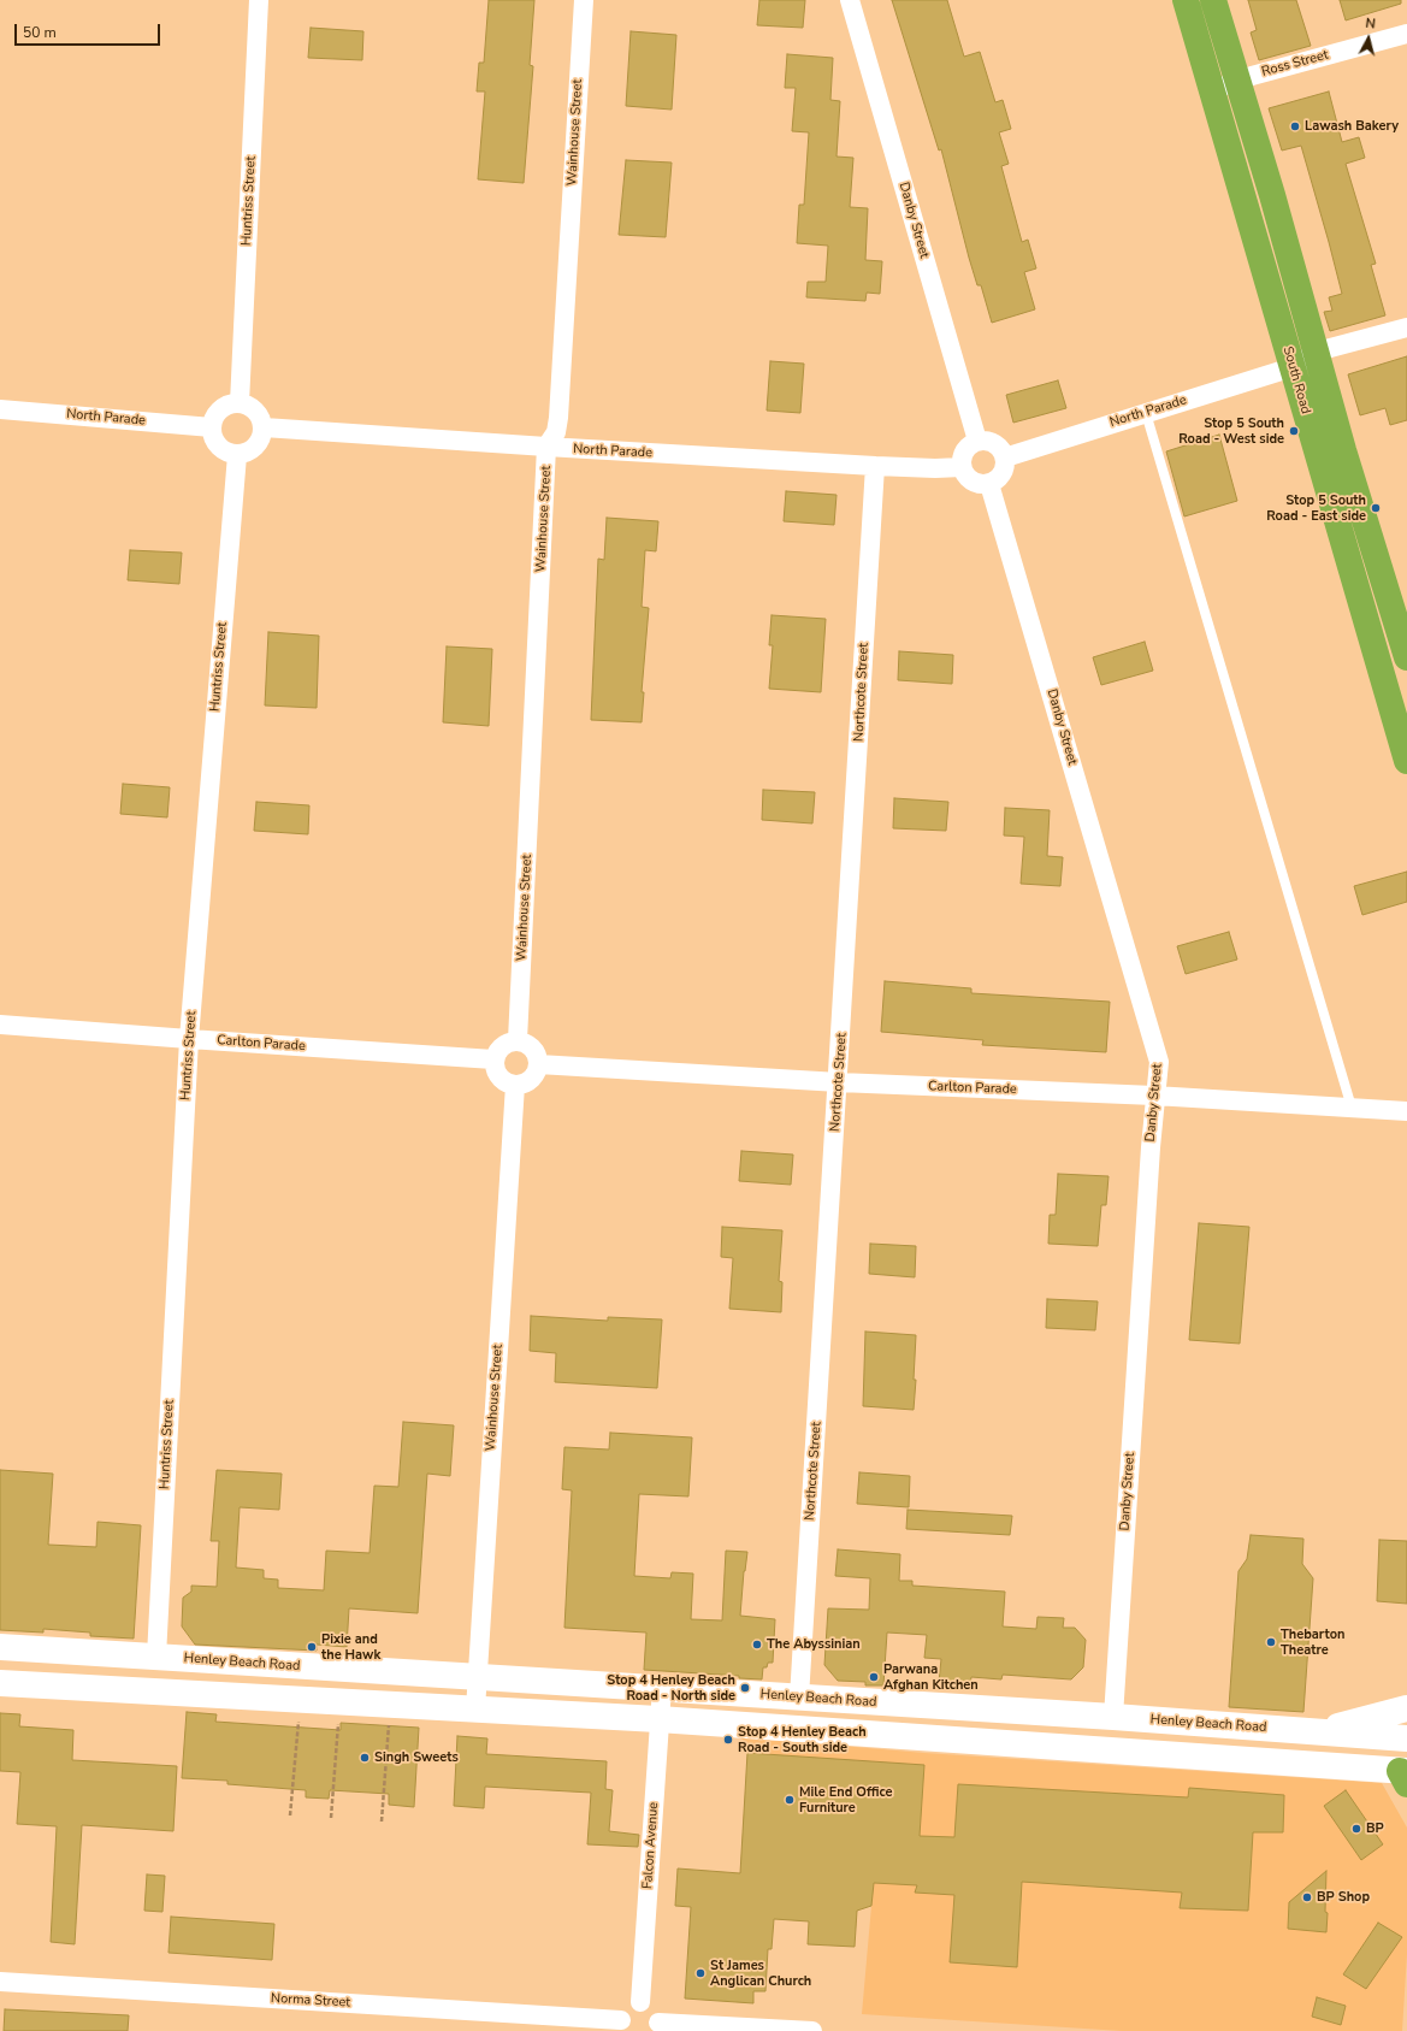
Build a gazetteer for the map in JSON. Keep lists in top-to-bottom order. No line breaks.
{"streets":{"highway":["South Road"],"main road":["Henley Beach Road"],"street":["Ross Street","Wainhouse Street","Huntriss Street","Danby Street","North Parade","Northcote Street","Carlton Parade","Falcon Avenue","Norma Street"]},"crossings":[["Ross Street","South Road"],["Wainhouse Street","North Parade"],["Wainhouse Street","Carlton Parade"],["Wainhouse Street","Henley Beach Road"],["Huntriss Street","North Parade"],["Huntriss Street","Carlton Parade"],["Huntriss Street","Henley Beach Road"],["Danby Street","North Parade"],["Danby Street","Carlton Parade"],["Danby Street","Henley Beach Road"],["South Road","North Parade"],["North Parade","Northcote Street"],["Northcote Street","Carlton Parade"],["Northcote Street","Henley Beach Road"],["Henley Beach Road","Falcon Avenue"]],"places":["Lawash Bakery","Stop 5 South Road - West side","Stop 5 South Road - East side","Thebarton Theatre","The Abyssinian","Pixie and the Hawk","Parwana Afghan Kitchen","Stop 4 Henley Beach Road - North side","Stop 4 Henley Beach Road - South side","Singh Sweets","Mile End Office Furniture","BP","BP Shop","St James Anglican Church"],"scale_bar":"50 m","north":"top"}
